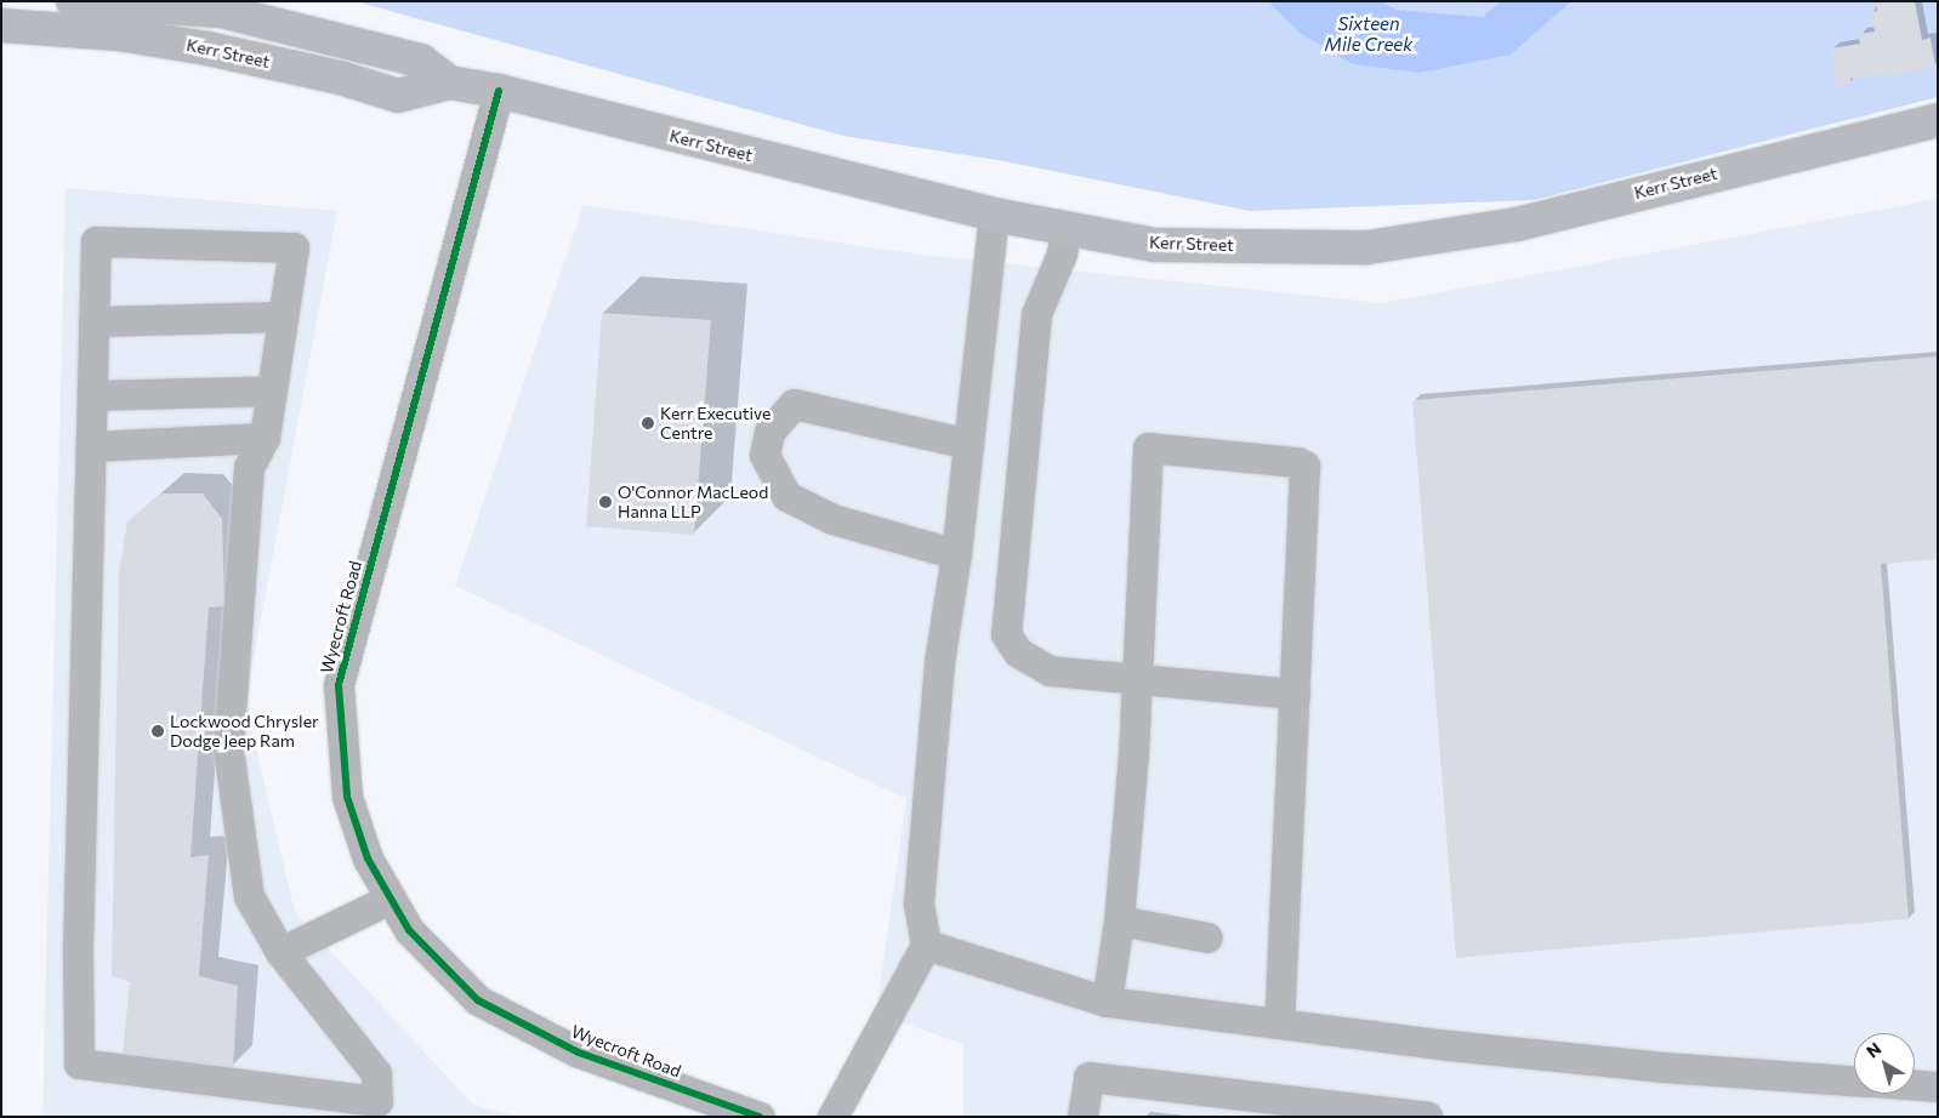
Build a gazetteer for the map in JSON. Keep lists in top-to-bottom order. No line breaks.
{"streets":{"main road":["Kerr Street"],"street":["Wyecroft Road"]},"crossings":[["Kerr Street","Wyecroft Road"]],"water":["Sixteen Mile Creek"],"places":["Kerr Executive Centre","O'Connor MacLeod Hanna LLP","Lockwood Chrysler Dodge Jeep Ram"],"north":"top left"}
